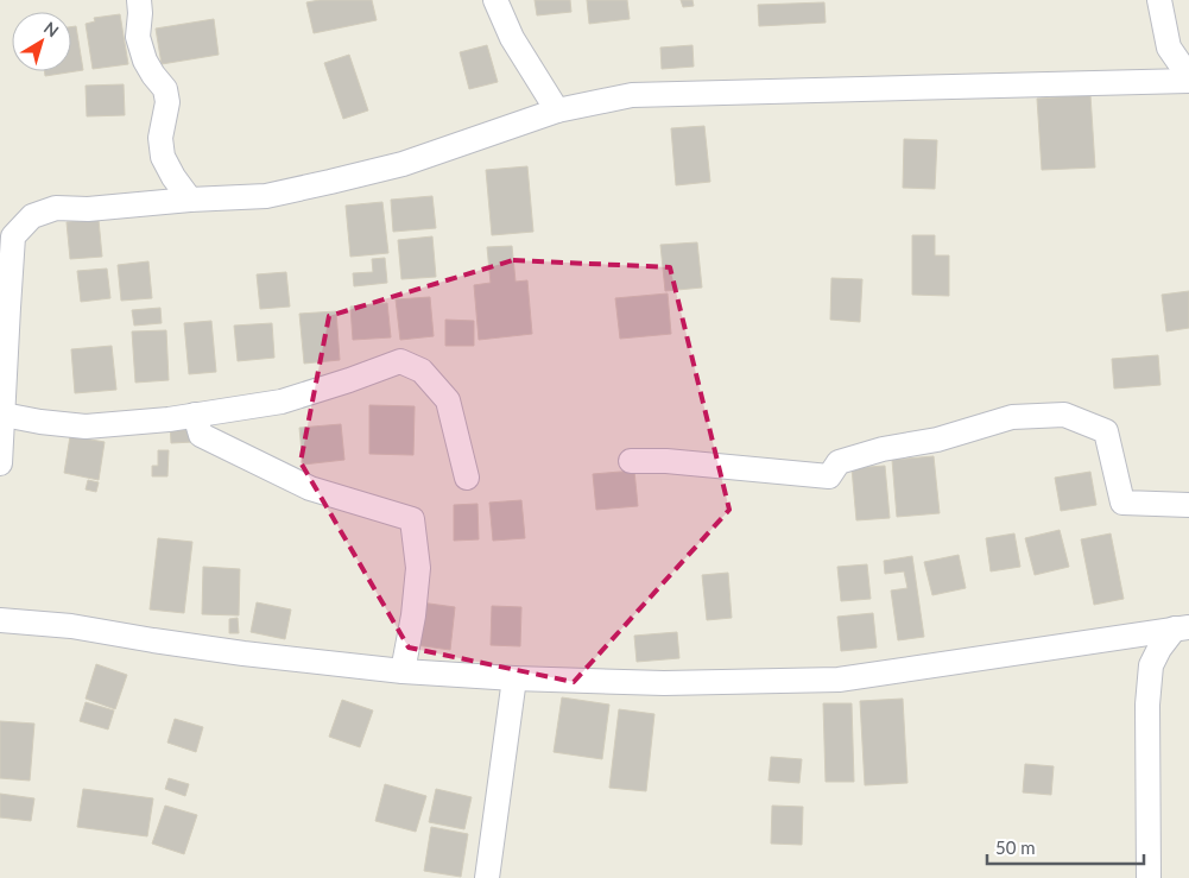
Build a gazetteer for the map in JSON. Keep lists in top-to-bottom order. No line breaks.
{"scale_bar":"50 m","north":"top right"}
